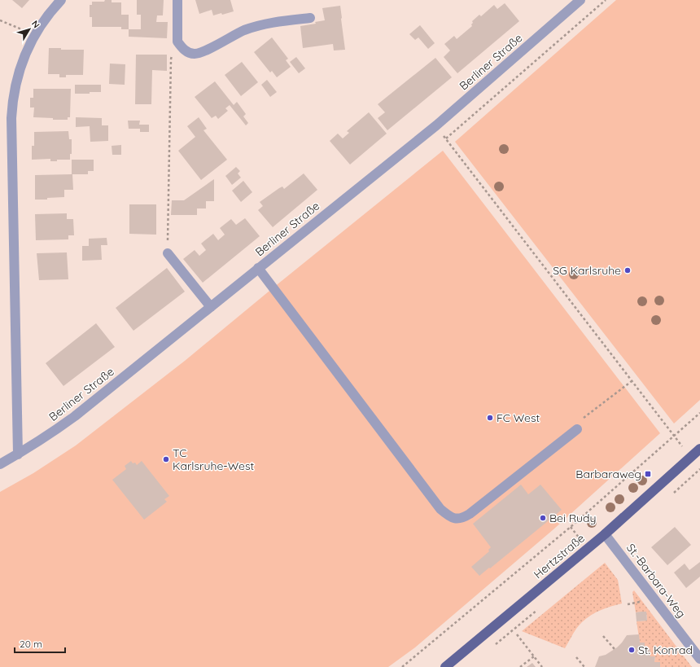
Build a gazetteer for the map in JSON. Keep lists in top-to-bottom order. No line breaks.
{"streets":{"main road":["Hertzstraße"],"street":["Berliner Straße","St.-Barbara-Weg"]},"crossings":[["Hertzstraße","St.-Barbara-Weg"]],"places":{"other":["SG Karlsruhe","FC West","TC Karlsruhe-West","Bei Rudy","St. Konrad"],"transit":["Barbaraweg"]},"scale_bar":"20 m","north":"top right"}
